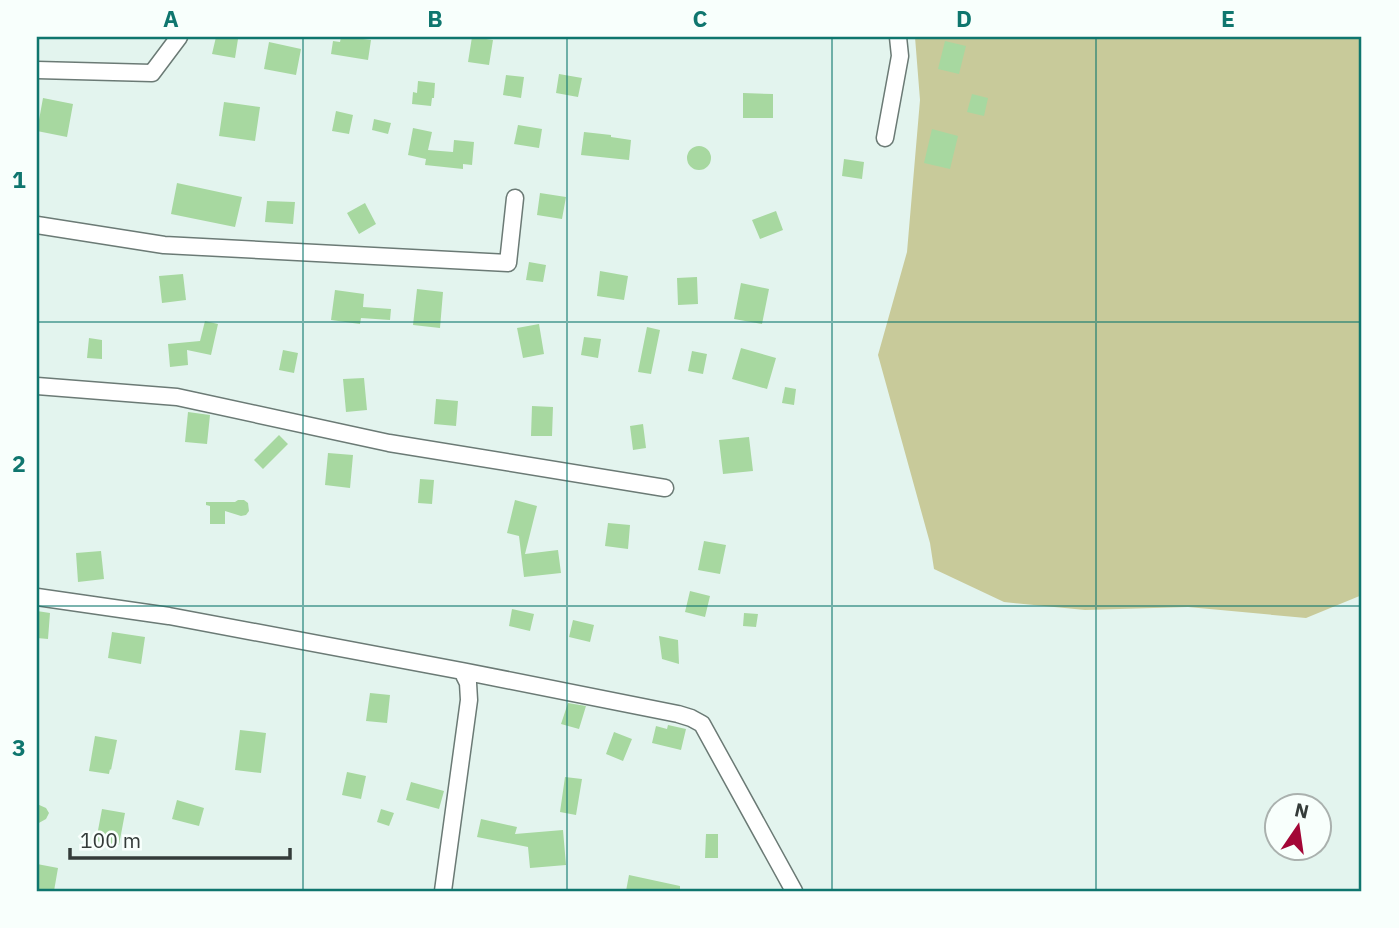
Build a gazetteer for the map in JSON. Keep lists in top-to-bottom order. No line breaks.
{"scale_bar":"100 m","north":"top","grid":{"columns":["A","B","C","D","E"],"rows":["1","2","3"]}}
